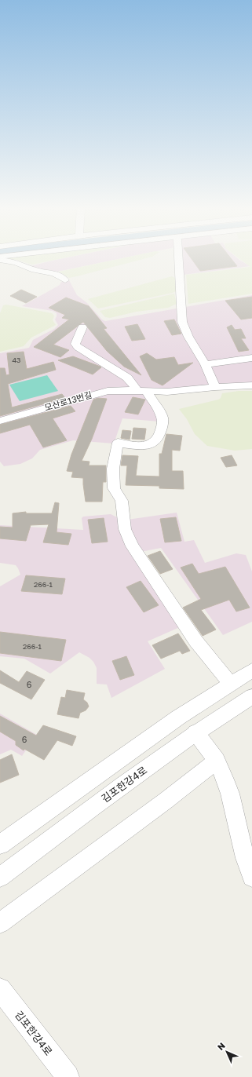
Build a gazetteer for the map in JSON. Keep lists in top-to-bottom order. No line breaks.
{"streets":{"street":["모산로13번길","김포한강4로"]},"house_numbers":["43","266-1","266-1","6","6"],"north":"top left"}
